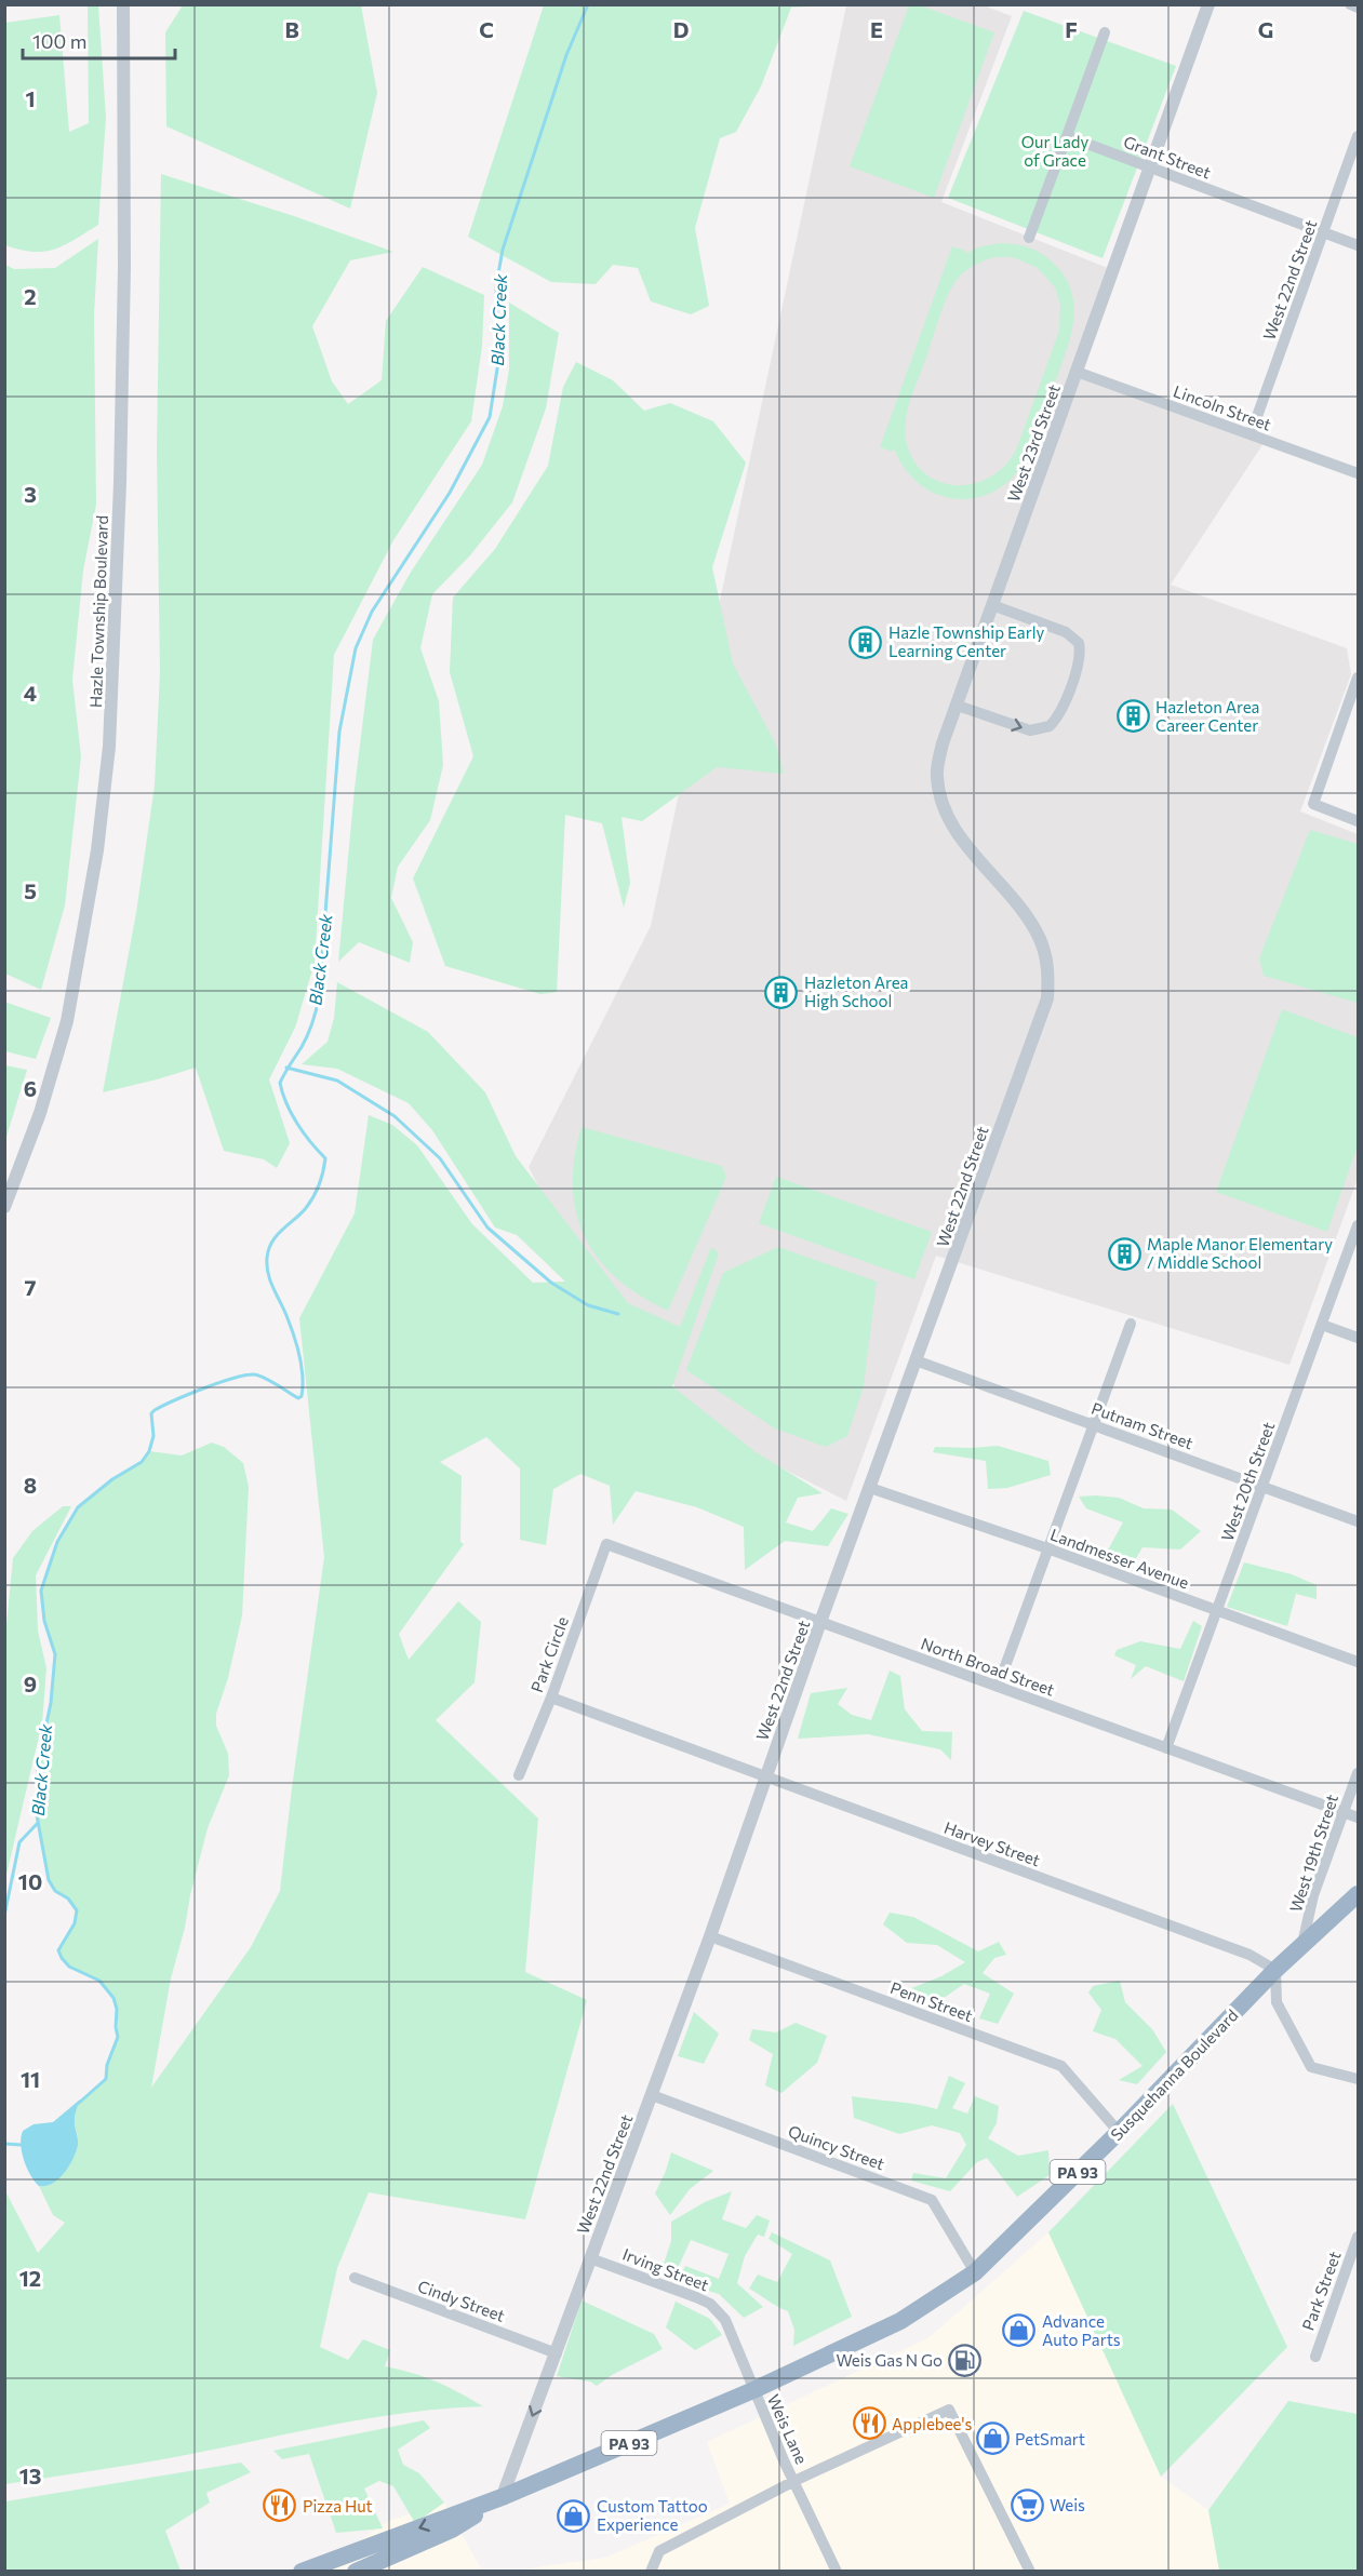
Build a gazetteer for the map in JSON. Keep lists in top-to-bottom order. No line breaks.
{"streets":{"highway":["Susquehanna Boulevard","PA 93"],"street":["Grant Street","West 22nd Street","Lincoln Street","West 23rd Street","Hazle Township Boulevard","Putnam Street","West 20th Street","Landmesser Avenue","Park Circle","North Broad Street","Harvey Street","West 19th Street","Penn Street","Quincy Street","Irving Street","Park Street","Cindy Street","Weis Lane"]},"crossings":[["Grant Street","West 22nd Street"],["Grant Street","West 23rd Street"],["West 22nd Street","Lincoln Street"],["West 22nd Street","West 23rd Street"],["West 22nd Street","Putnam Street"],["West 22nd Street","Landmesser Avenue"],["West 22nd Street","North Broad Street"],["West 22nd Street","Harvey Street"],["West 22nd Street","Penn Street"],["West 22nd Street","Susquehanna Boulevard"],["West 22nd Street","Quincy Street"],["West 22nd Street","Irving Street"],["West 22nd Street","Cindy Street"],["Lincoln Street","West 23rd Street"],["Putnam Street","West 20th Street"],["West 20th Street","Landmesser Avenue"],["West 20th Street","North Broad Street"],["Park Circle","North Broad Street"],["Park Circle","Harvey Street"],["North Broad Street","West 19th Street"],["Harvey Street","Susquehanna Boulevard"],["West 19th Street","Susquehanna Boulevard"],["Penn Street","Susquehanna Boulevard"],["Susquehanna Boulevard","Quincy Street"],["Susquehanna Boulevard","Irving Street"],["Susquehanna Boulevard","Weis Lane"],["Irving Street","Weis Lane"]],"water":["Black Creek"],"parks":["Our Lady of Grace"],"places":{"building":["Hazle Township Early Learning Center","Hazleton Area Career Center","Hazleton Area High School","Maple Manor Elementary / Middle School"],"shop":["Advance Auto Parts","PetSmart","Custom Tattoo Experience"],"fuel station":["Weis Gas N Go"],"restaurant":["Applebee's","Pizza Hut"],"supermarket":["Weis"]},"scale_bar":"100 m","grid":{"columns":["B","C","D","E","F","G"],"rows":["1","2","3","4","5","6","7","8","9","10","11","12","13"]}}
